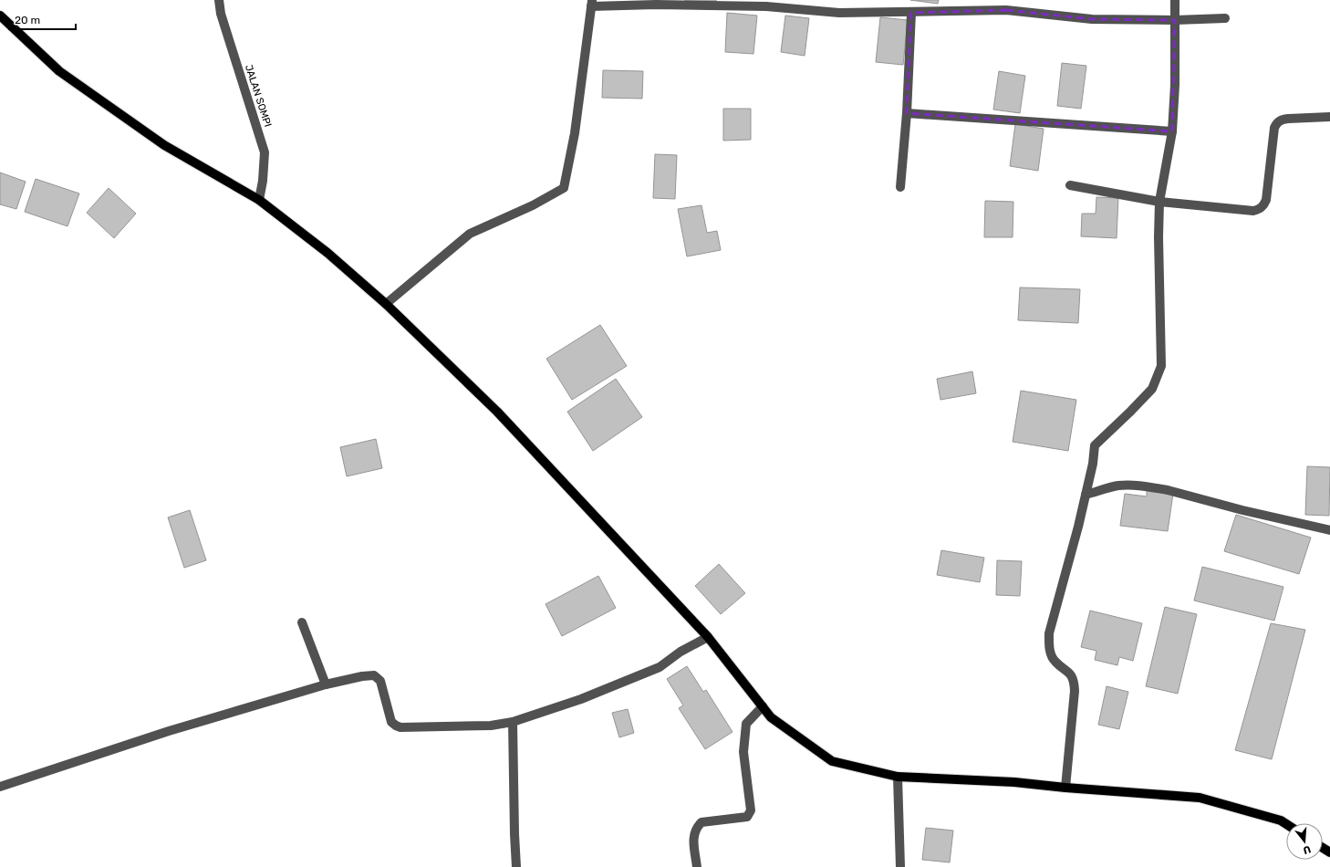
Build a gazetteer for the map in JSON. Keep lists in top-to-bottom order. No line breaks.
{"streets":{"street":["JALAN SOMPI"]},"scale_bar":"20 m","north":"bottom"}
